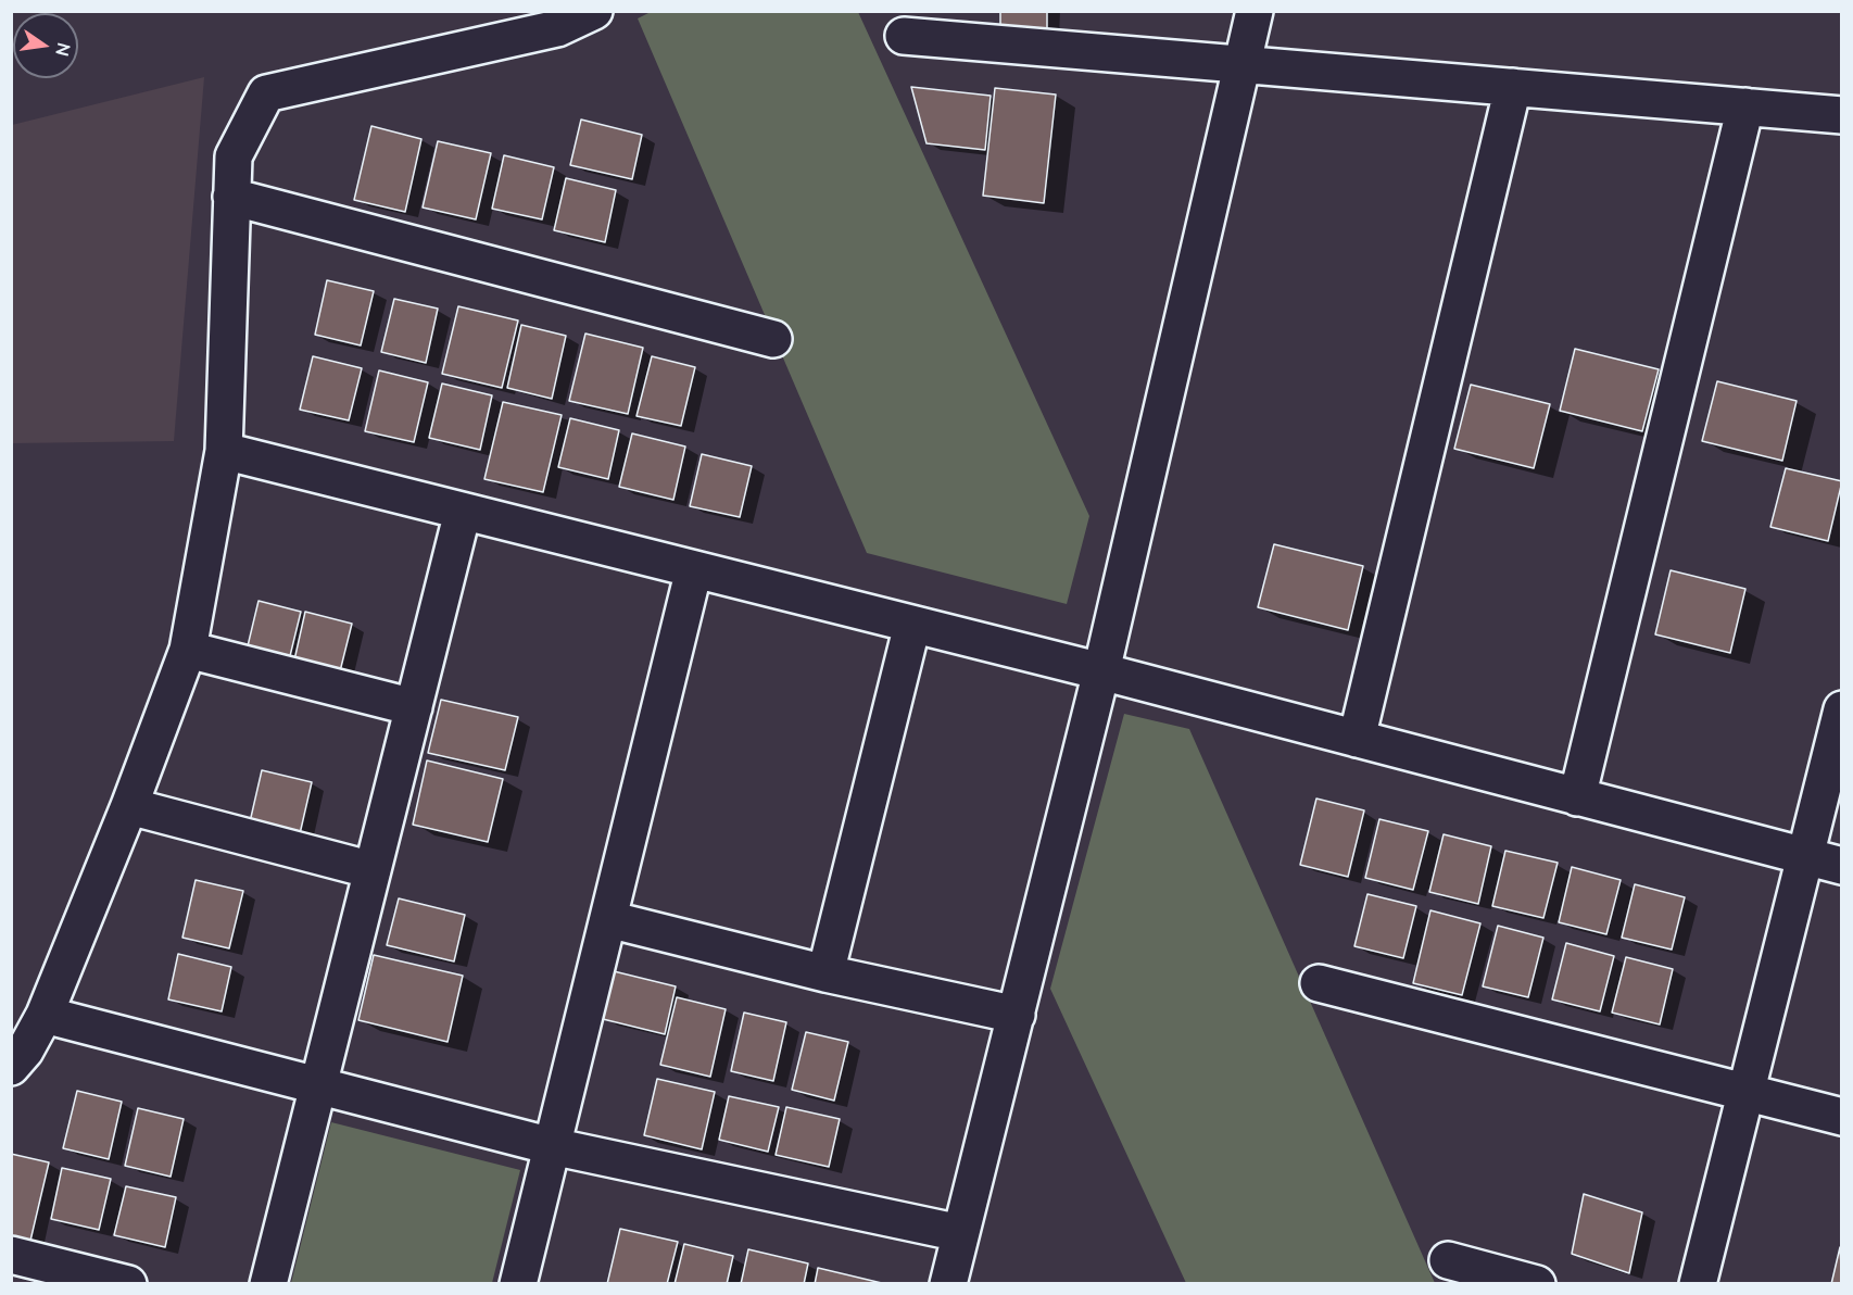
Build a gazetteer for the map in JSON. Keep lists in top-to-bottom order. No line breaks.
{"north":"right"}
